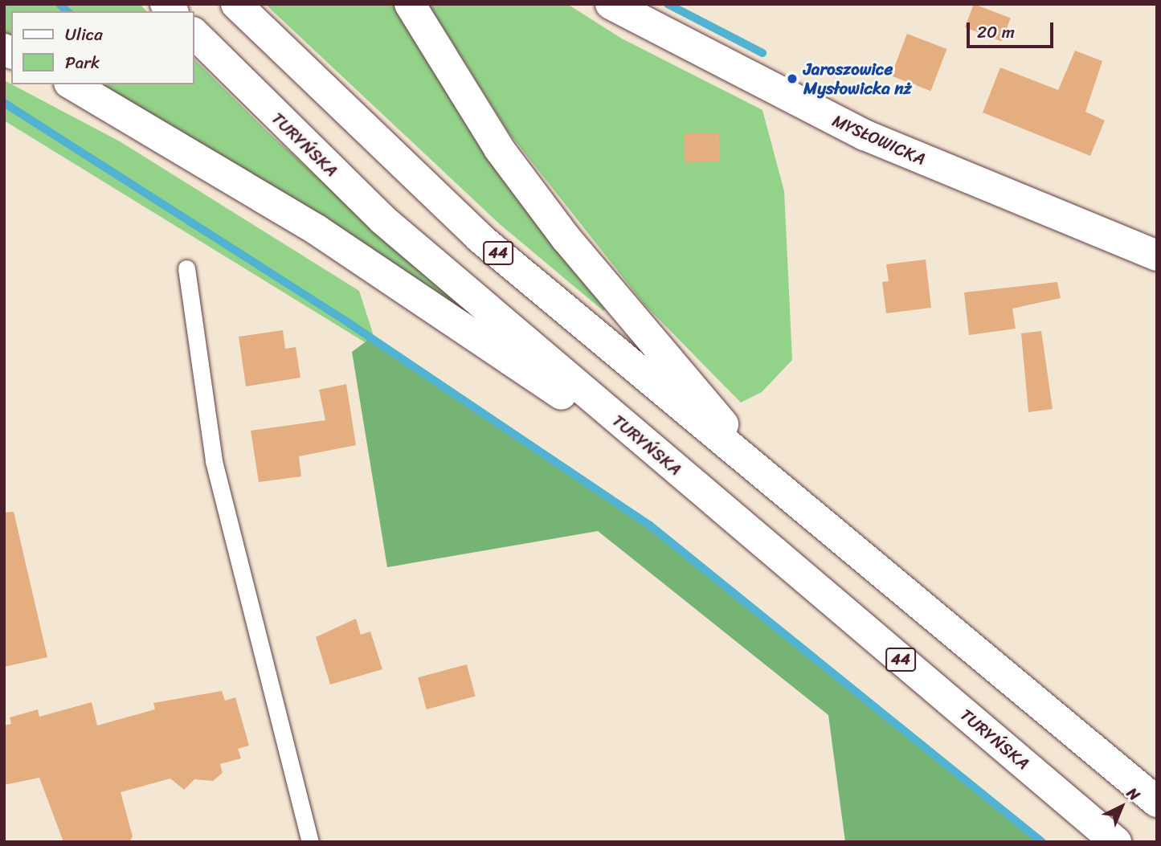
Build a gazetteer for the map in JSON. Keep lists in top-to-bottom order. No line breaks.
{"streets":{"main road":["MYSŁOWICKA","TURYŃSKA","44"]},"places":["Jaroszowice Mysłowicka nż"],"legend":["Ulica","Park"],"scale_bar":"20 m","north":"top right"}
